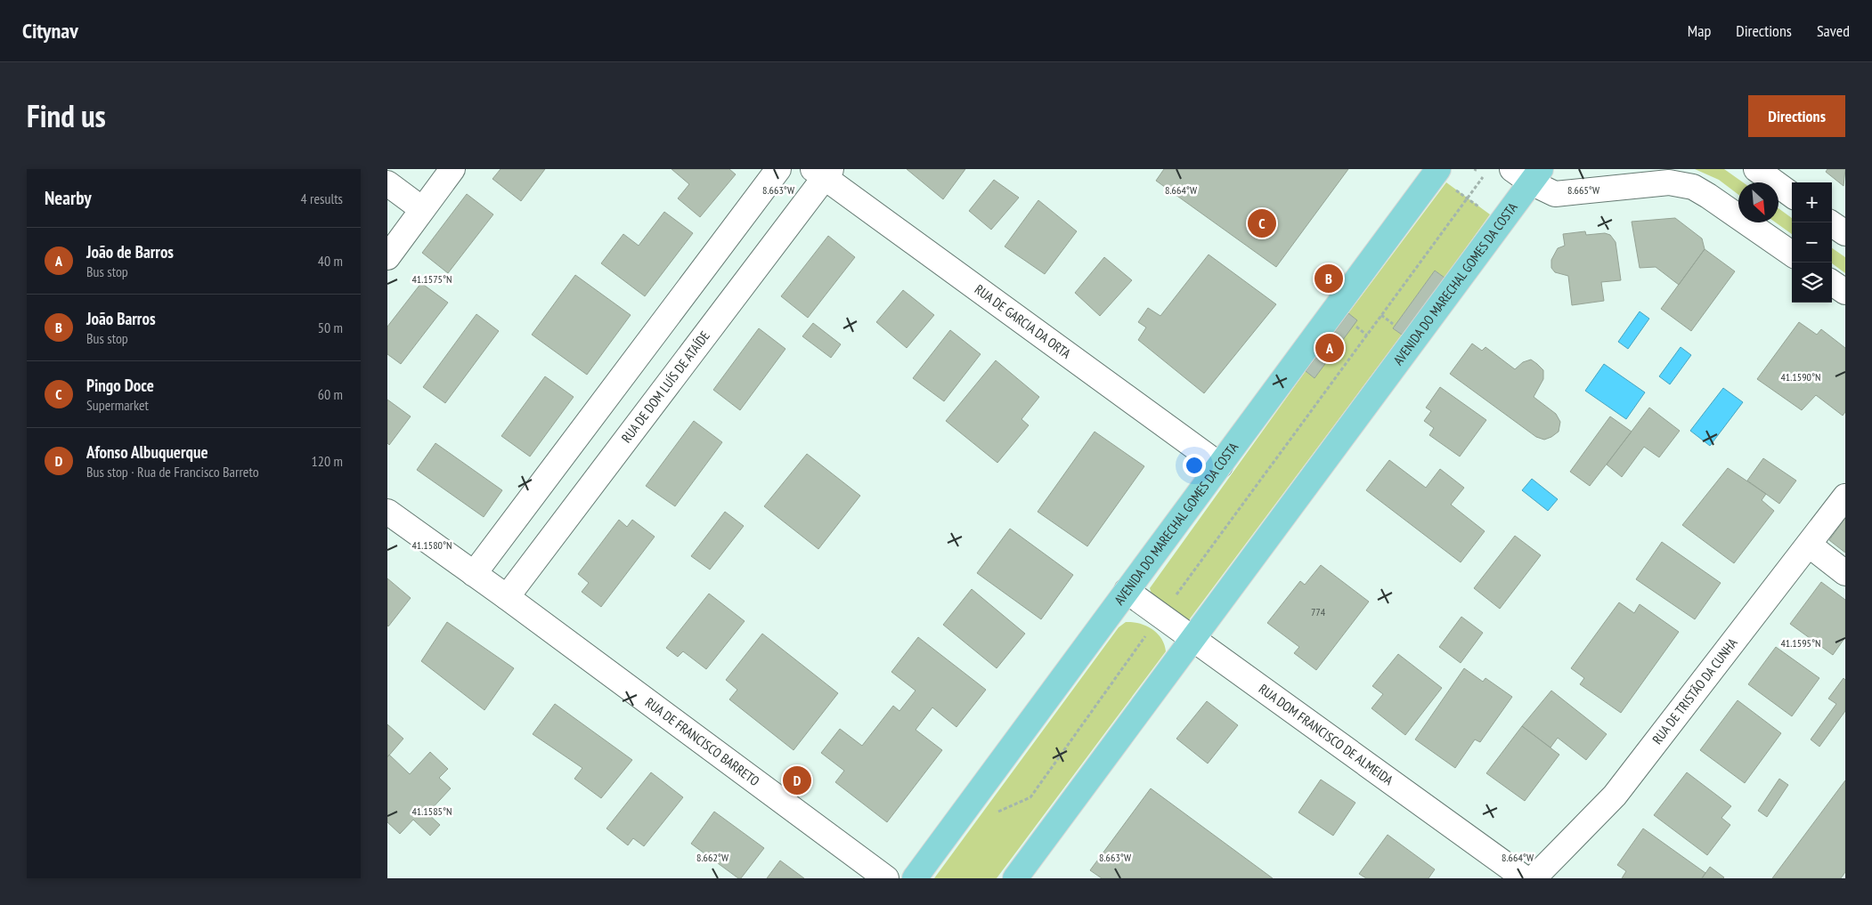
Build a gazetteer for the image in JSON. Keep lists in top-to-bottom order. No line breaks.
{"streets":{"main road":["AVENIDA DO MARECHAL GOMES DA COSTA"],"street":["RUA DE GARCIA DA ORTA","RUA DE DOM LUÍS DE ATAÍDE","RUA DE TRISTÃO DA CUNHA","RUA DOM FRANCISCO DE ALMEIDA","RUA DE FRANCISCO BARRETO"]},"crossings":[["AVENIDA DO MARECHAL GOMES DA COSTA","RUA DE GARCIA DA ORTA"],["AVENIDA DO MARECHAL GOMES DA COSTA","RUA DOM FRANCISCO DE ALMEIDA"],["RUA DE GARCIA DA ORTA","RUA DE DOM LUÍS DE ATAÍDE"],["RUA DE DOM LUÍS DE ATAÍDE","RUA DE FRANCISCO BARRETO"]],"house_numbers":["774"],"north":"bottom right","page":{"header":"Citynav","nav":["Map","Directions","Saved"],"title":"Find us","buttons":"Directions","heading":["Nearby","4 results"],"map_buttons":["+","−"],"pins":["C","B","A","D"],"list":[{"mark":"A","name":"João de Barros","note":"Bus stop","value":"40 m"},{"mark":"B","name":"João Barros","note":"Bus stop","value":"50 m"},{"mark":"C","name":"Pingo Doce","note":"Supermarket","value":"60 m"},{"mark":"D","name":"Afonso Albuquerque","note":"Bus stop · Rua de Francisco Barreto","value":"120 m"}]},"coordinates":["8.663°W","8.664°W","8.665°W","41.1575°N","41.1590°N","41.1580°N","41.1595°N","41.1585°N","8.662°W"]}
